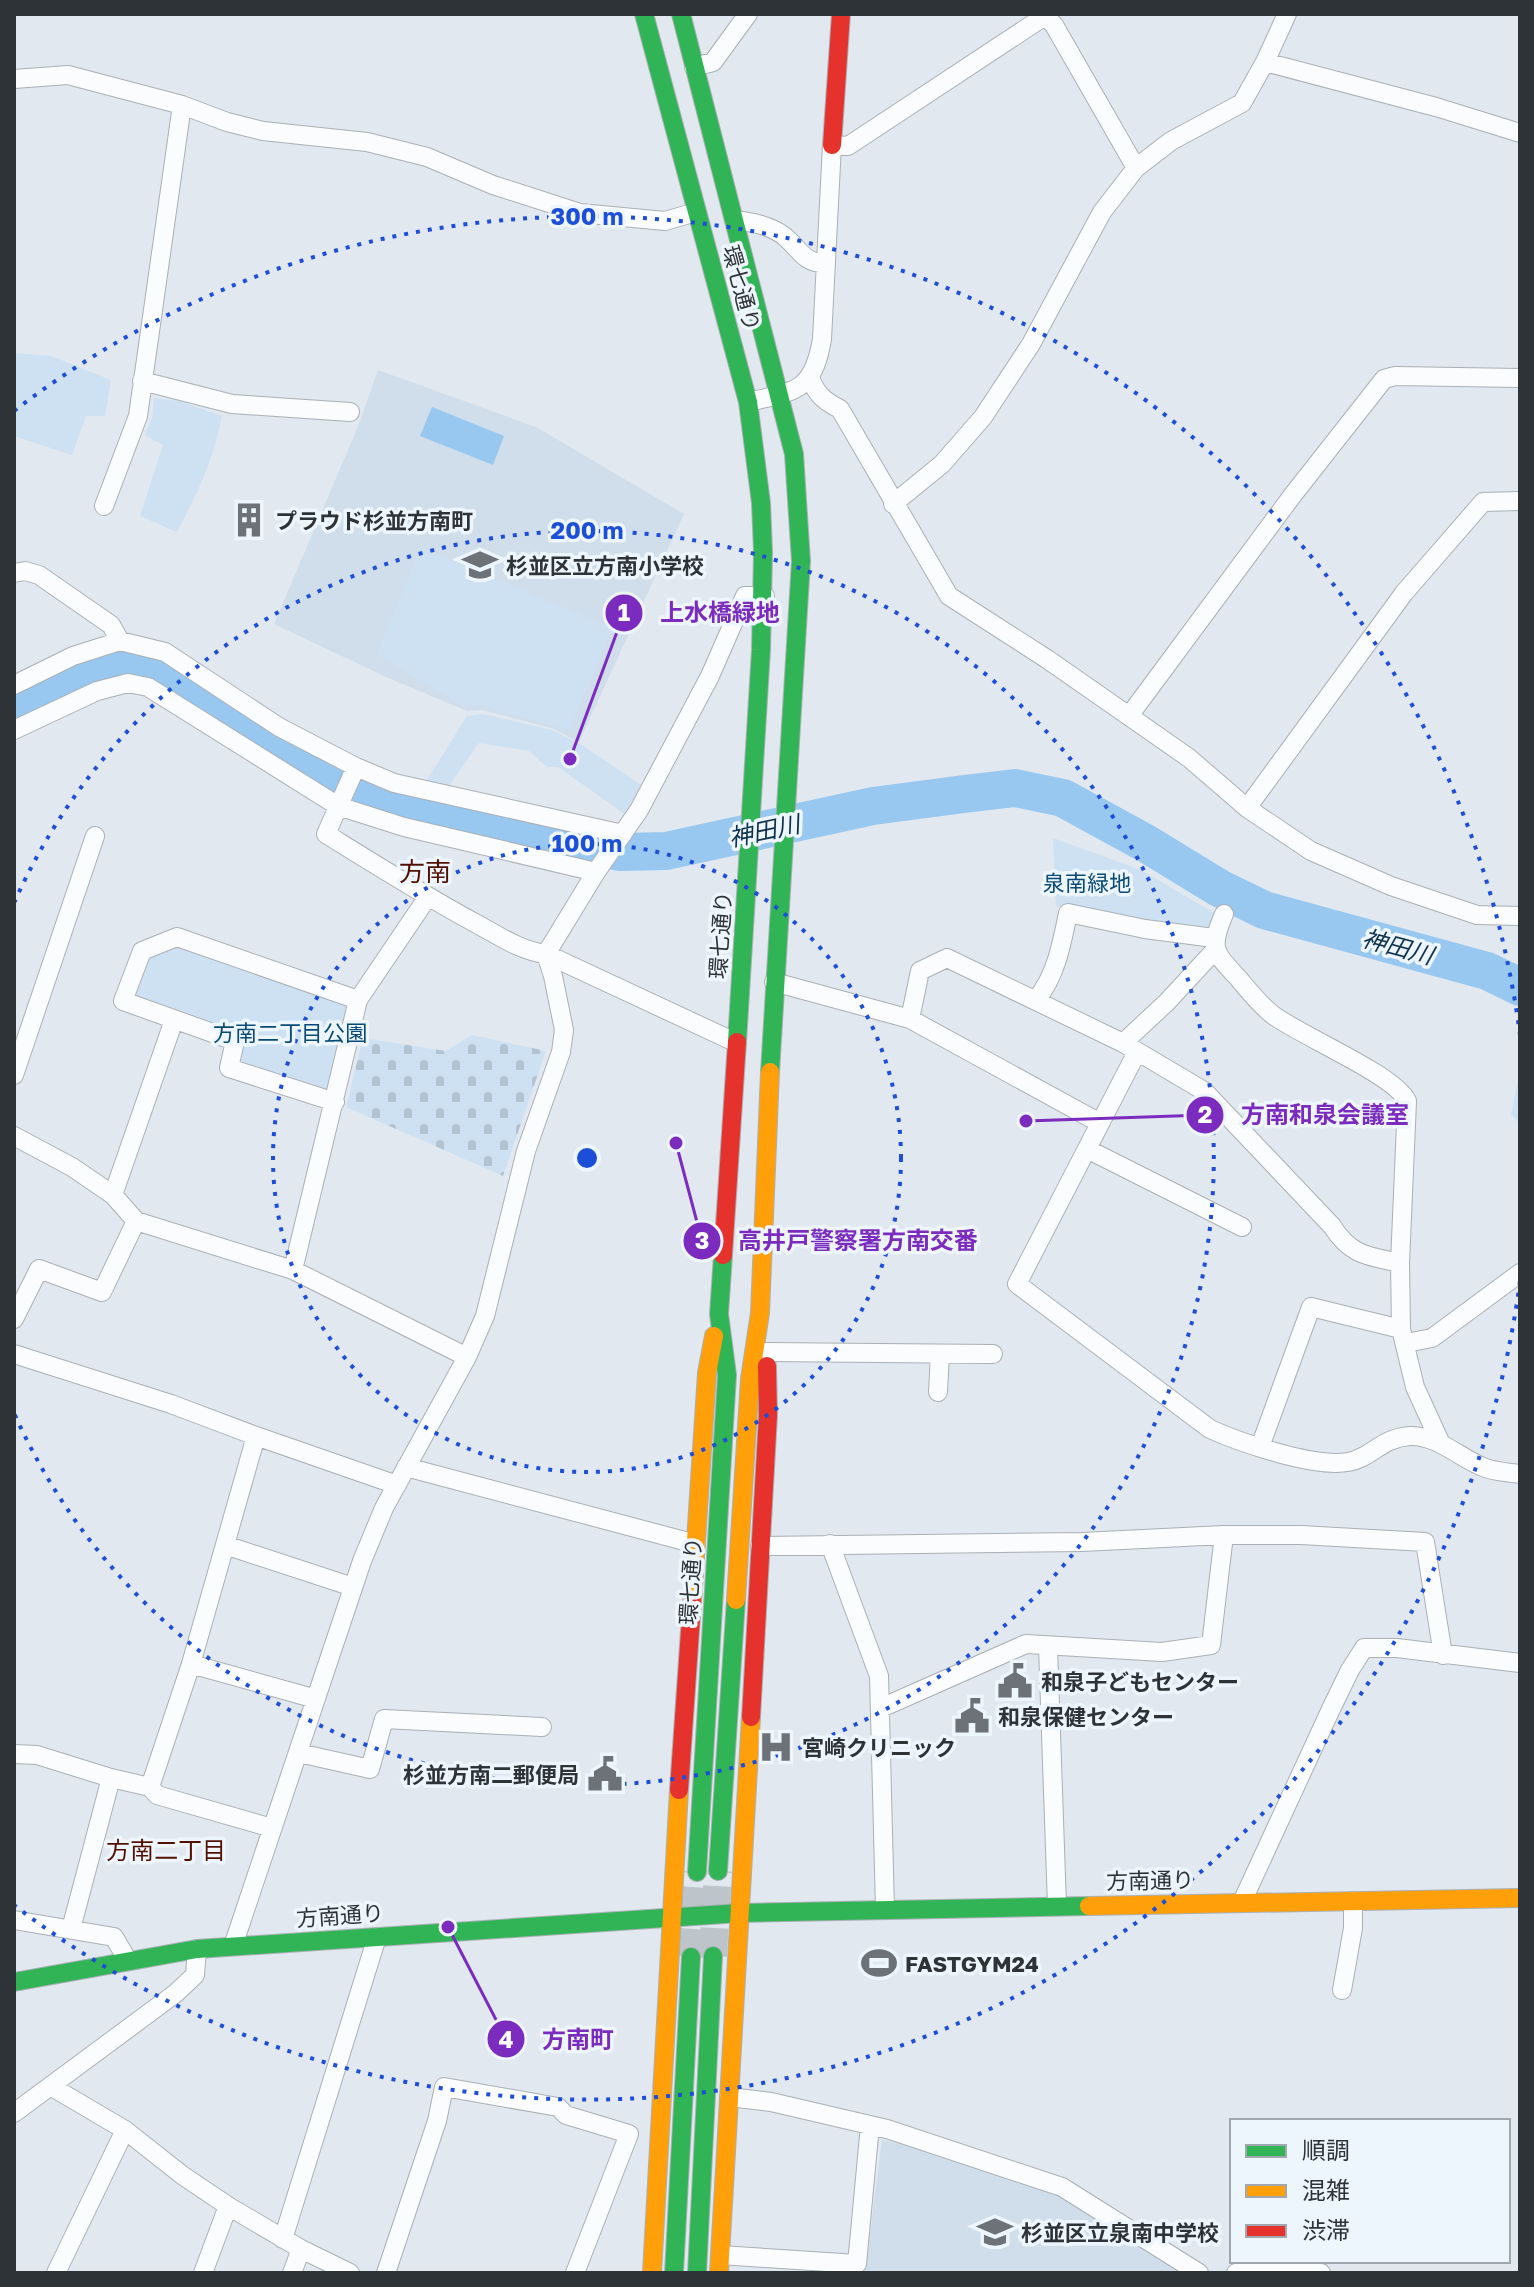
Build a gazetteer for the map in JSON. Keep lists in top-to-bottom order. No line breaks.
{"streets":{"main road":["環七通り","方南通り"]},"districts":["方南","方南二丁目"],"water":["神田川"],"parks":["泉南緑地","方南二丁目公園"],"places":{"building":["プラウド杉並方南町"],"school or university":["杉並区立方南小学校","杉並区立泉南中学校"],"other":["上水橋緑地","方南和泉会議室","高井戸警察署方南交番","方南町"],"public building":["和泉子どもセンター","和泉保健センター","杉並方南二郵便局"],"hospital":["宮崎クリニック"],"sports":["FASTGYM24"]},"legend":["順調","混雑","渋滞"],"rings":["300 m","200 m","100 m"]}
